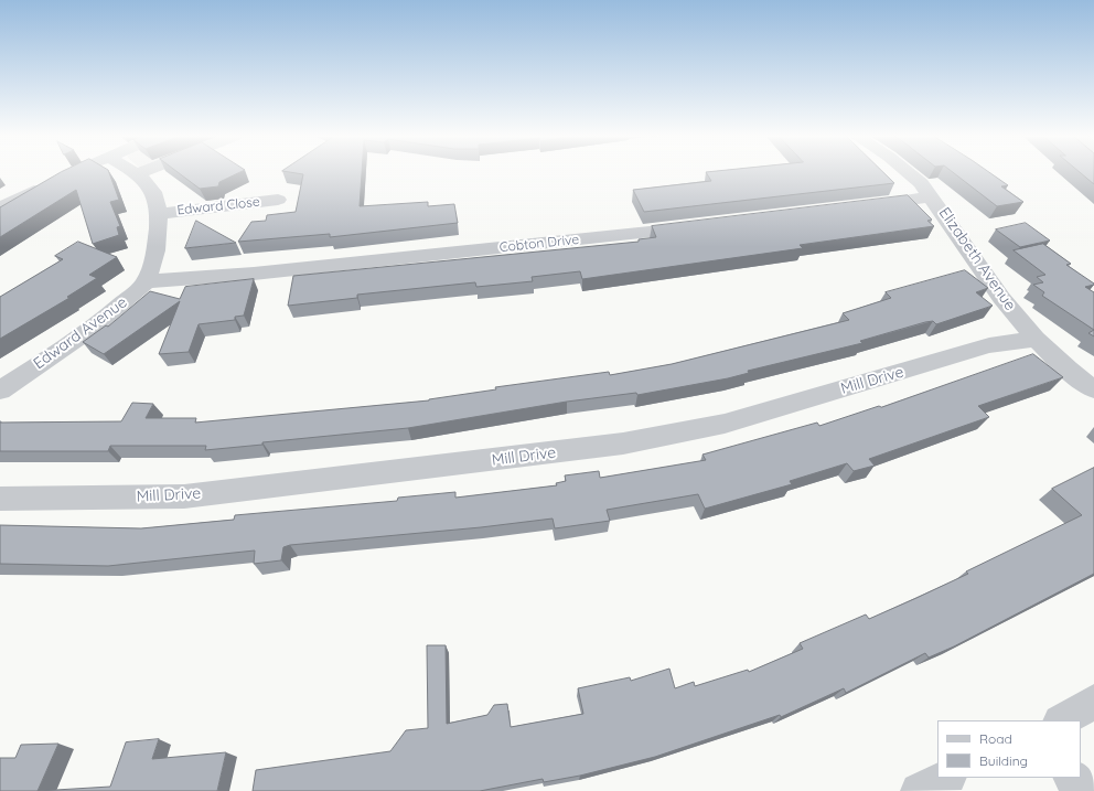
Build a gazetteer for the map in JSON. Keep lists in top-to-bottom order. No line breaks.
{"streets":{"street":["Edward Close","Cobton Drive","Elizabeth Avenue","Edward Avenue","Mill Drive"]},"crossings":[["Cobton Drive","Edward Avenue"],["Elizabeth Avenue","Mill Drive"]],"legend":["Road","Building"]}
